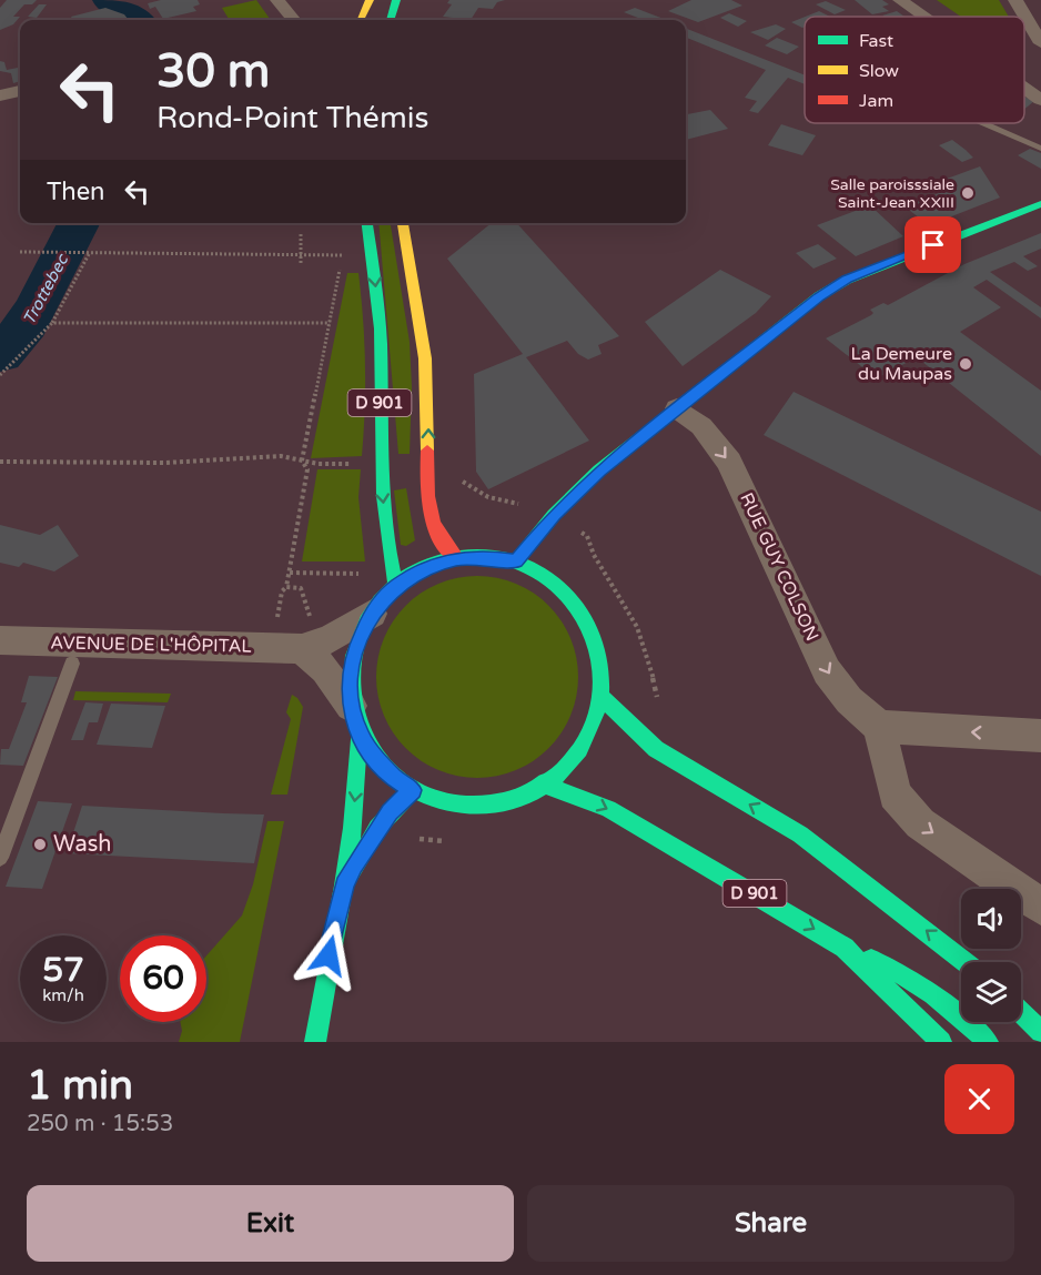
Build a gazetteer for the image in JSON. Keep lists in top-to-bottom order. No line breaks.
{"streets":{"main road":["D 901"],"street":["RUE GUY COLSON","AVENUE DE L'HÔPITAL"]},"one_way":["RUE GUY COLSON"],"water":["Trottebec"],"places":["Salle paroisssiale Saint-Jean XXIII","La Demeure du Maupas","Wash"],"legend":["Fast","Slow","Jam"],"page":{"turn":["30 m","Rond-Point Thémis"],"then":"Then","speed":"57 km/h","limit":"60","heading":["1 min","250 m · 15:53"],"buttons":["Exit","Share"]}}
